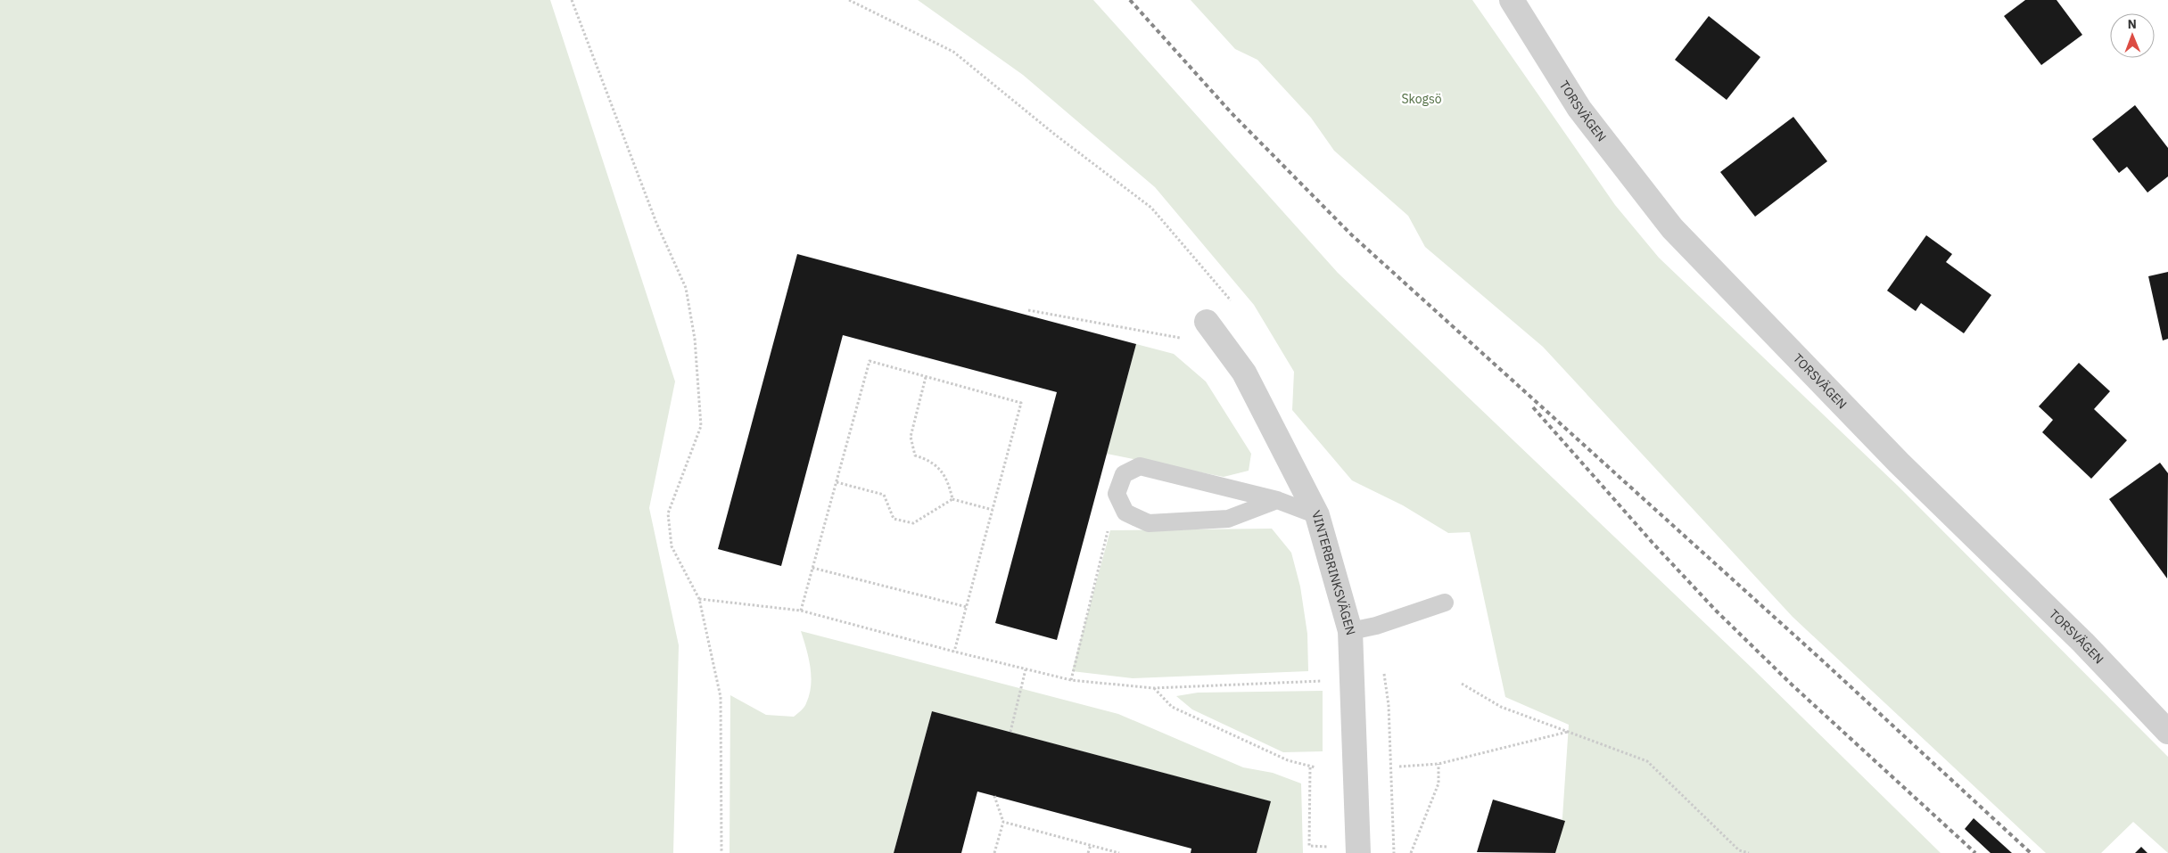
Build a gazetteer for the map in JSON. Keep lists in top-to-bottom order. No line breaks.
{"streets":{"street":["TORSVÄGEN","VINTERBRINKSVÄGEN"]},"parks":["Skogsö"],"north":"top"}
